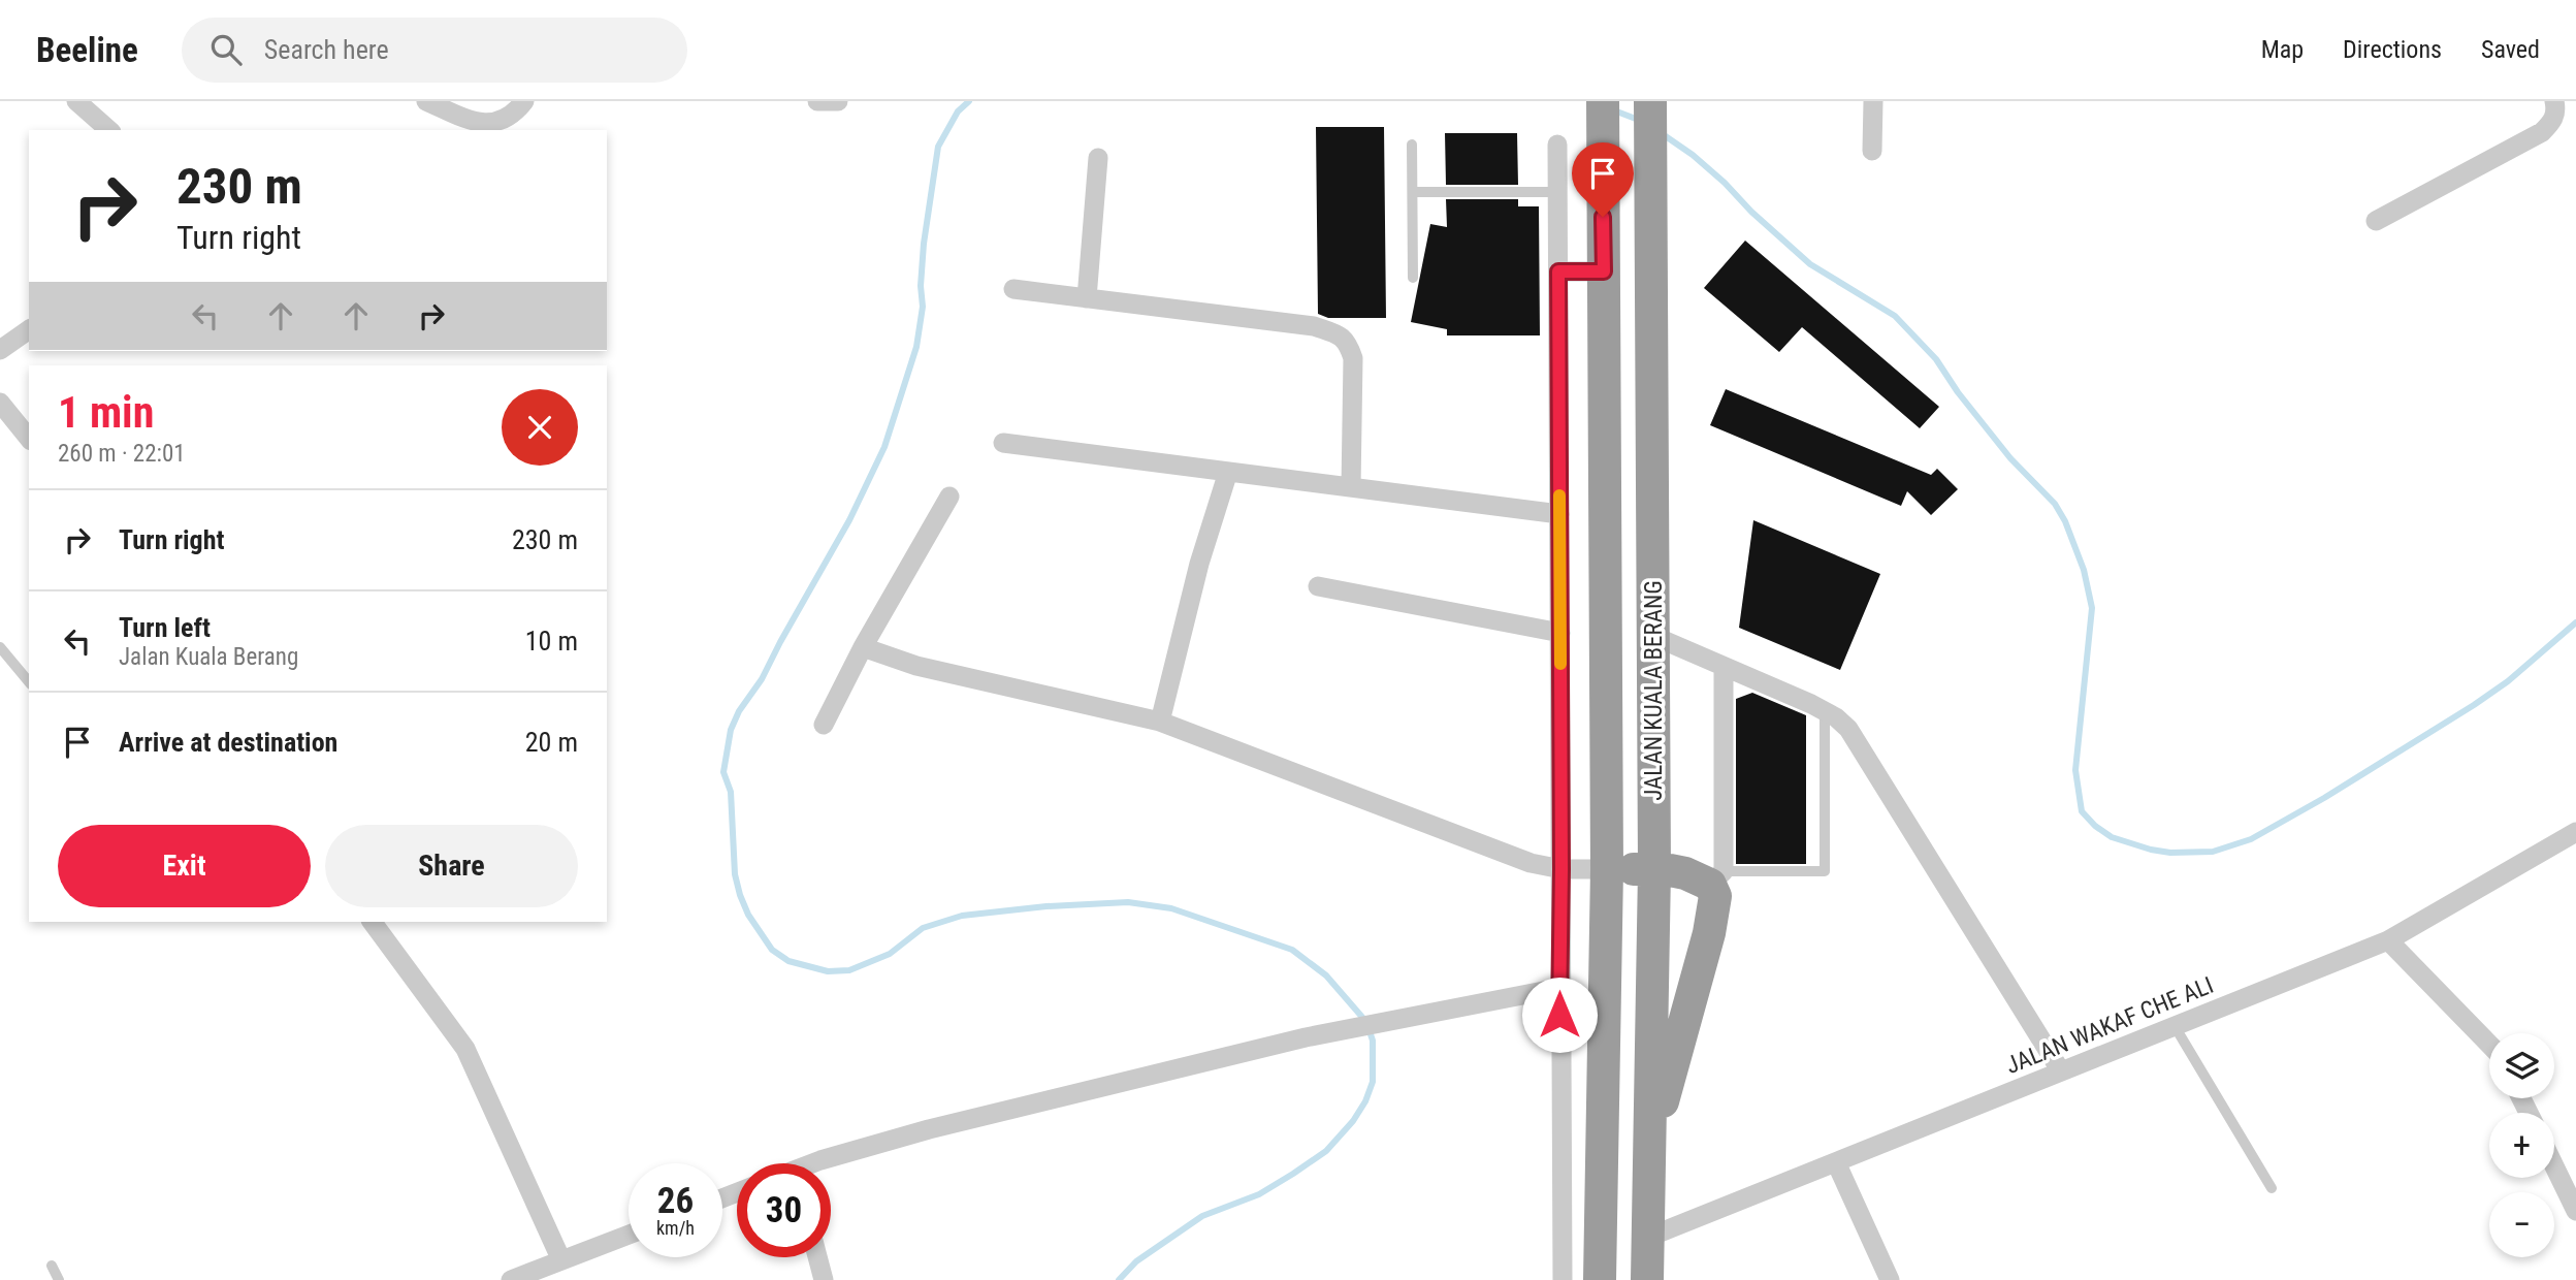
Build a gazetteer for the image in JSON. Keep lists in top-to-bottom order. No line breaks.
{"streets":{"highway":["JALAN KUALA BERANG"],"street":["JALAN WAKAF CHE ALI"]},"crossings":[["JALAN KUALA BERANG","JALAN WAKAF CHE ALI"]],"page":{"header":"Beeline","search":"Search here","nav":["Map","Directions","Saved"],"turn":["230 m","Turn right"],"heading":["1 min","260 m · 22:01"],"list":[{"name":"Turn right","value":"230 m"},{"name":"Turn left","note":"Jalan Kuala Berang","value":"10 m"},{"name":"Arrive at destination","value":"20 m"}],"buttons":["Exit","Share"],"map_buttons":["+","−"],"speed":"26 km/h","limit":"30"}}
